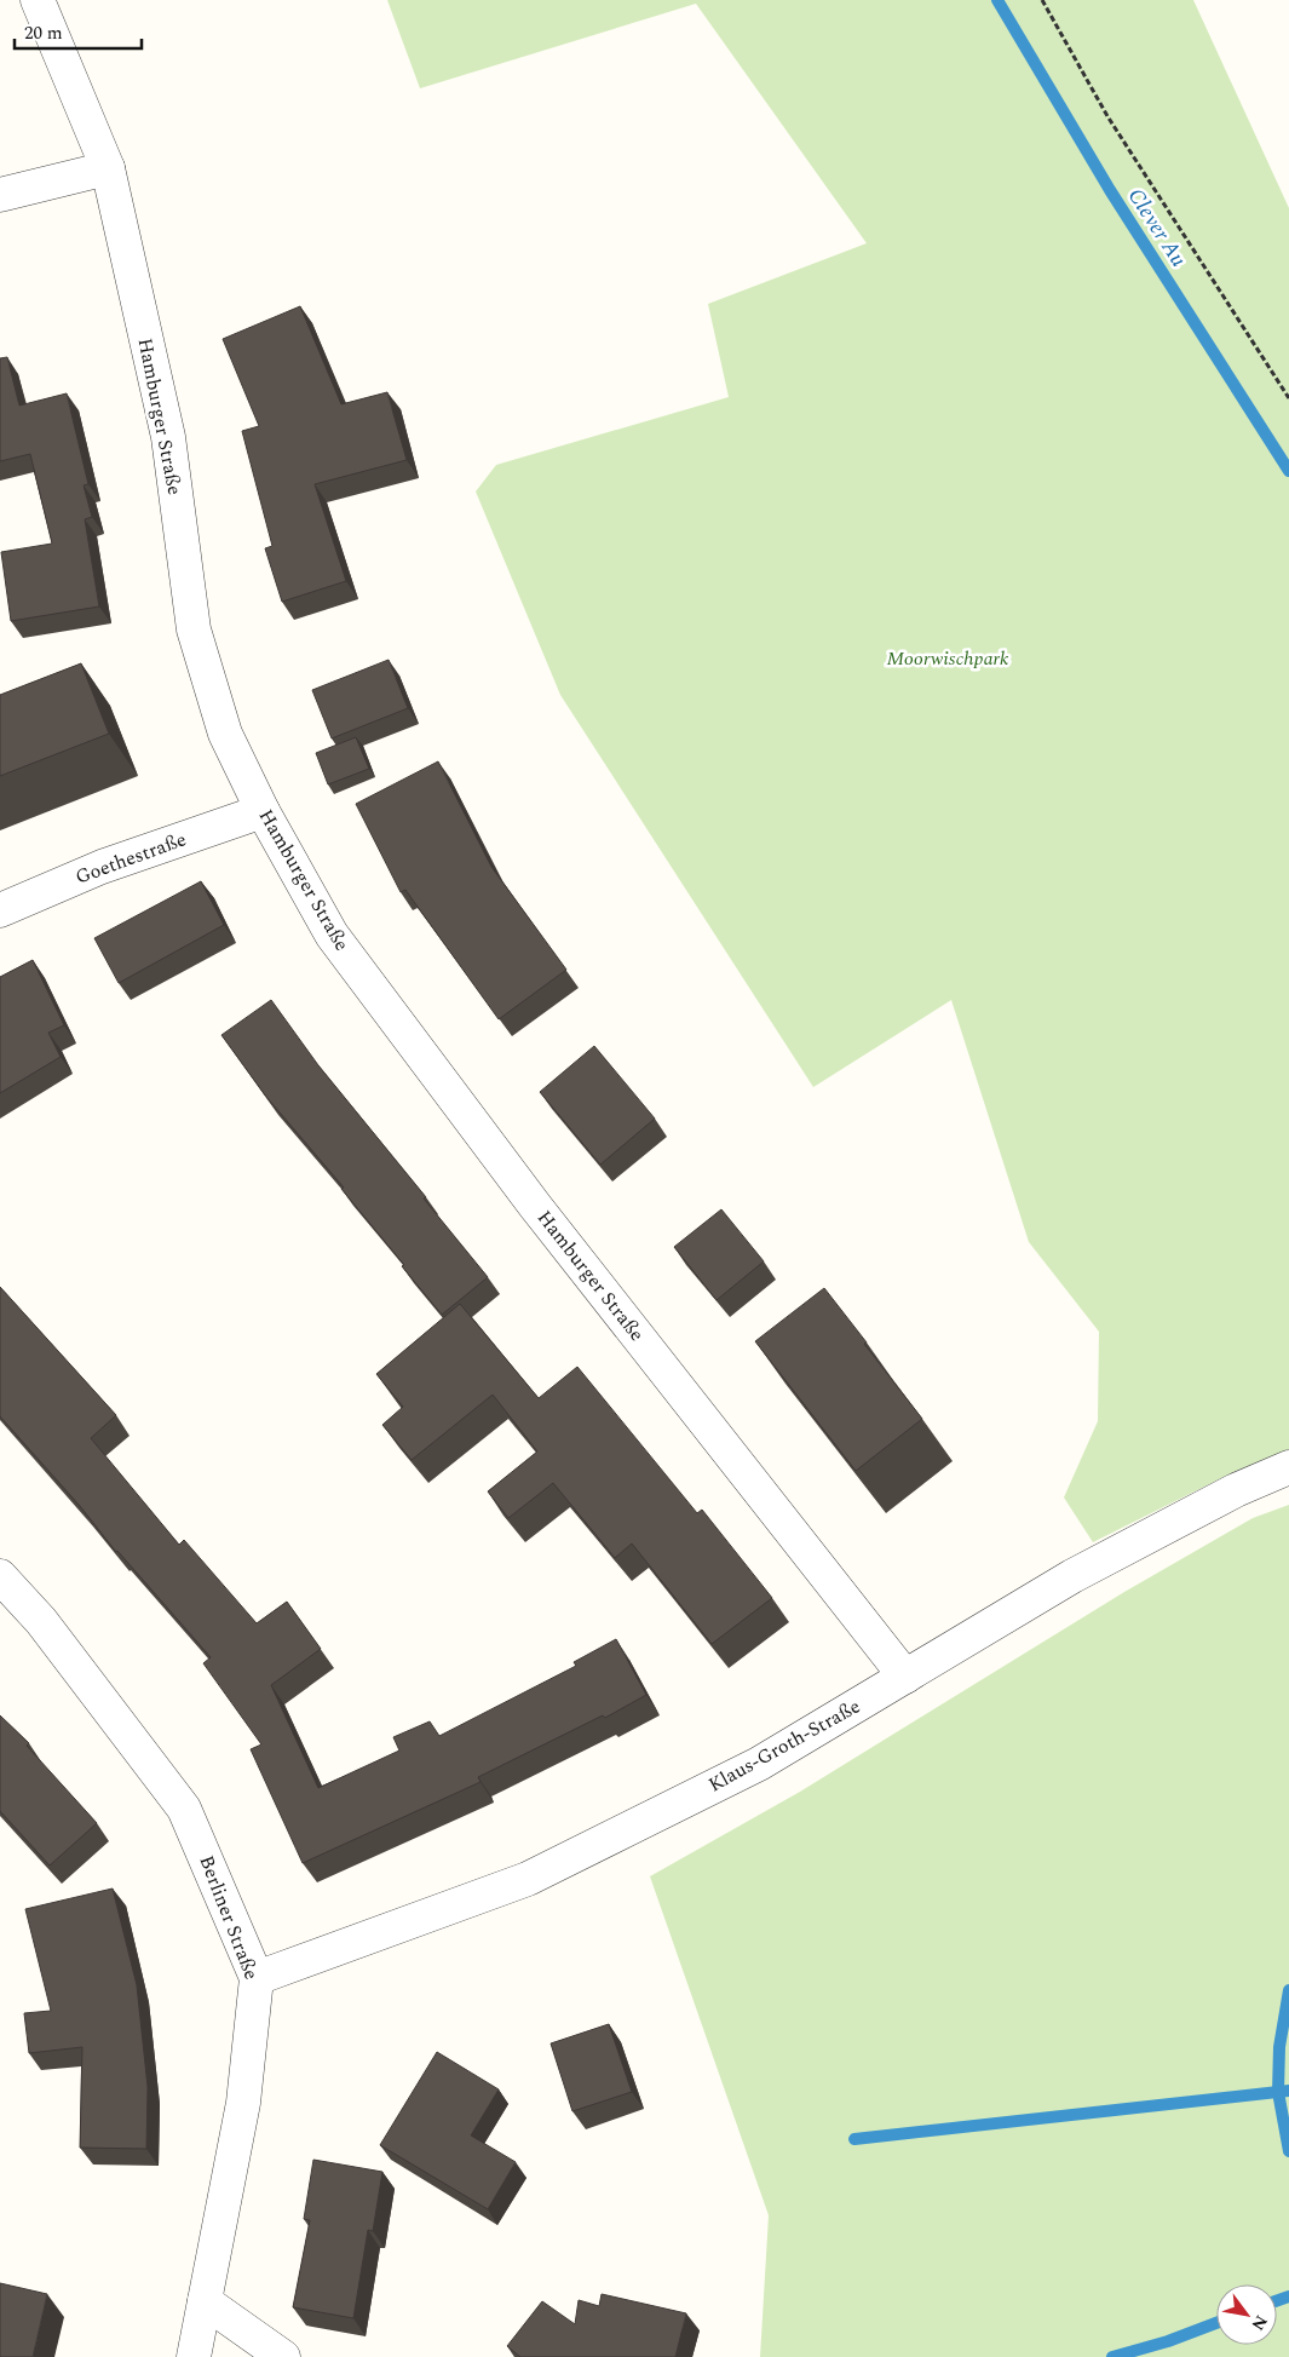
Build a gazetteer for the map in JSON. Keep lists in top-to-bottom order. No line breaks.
{"streets":{"street":["Hamburger Straße","Goethestraße","Klaus-Groth-Straße","Berliner Straße"]},"crossings":[["Hamburger Straße","Goethestraße"],["Hamburger Straße","Klaus-Groth-Straße"],["Klaus-Groth-Straße","Berliner Straße"]],"water":["Clever Au"],"parks":["Moorwischpark"],"scale_bar":"20 m","north":"bottom right"}
